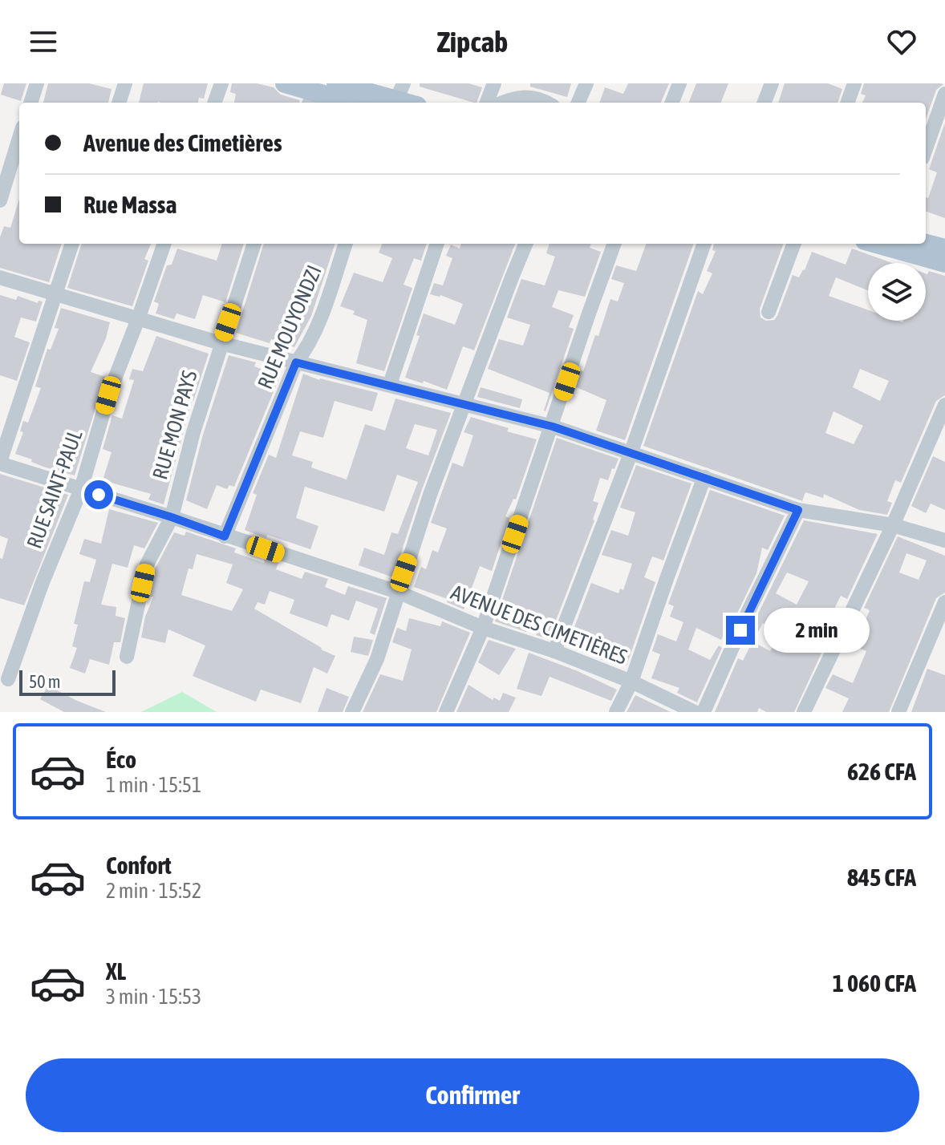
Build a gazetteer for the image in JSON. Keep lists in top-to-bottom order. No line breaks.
{"streets":{"street":["RUE MOUYONDZI","RUE MON PAYS","RUE SAINT-PAUL","AVENUE DES CIMETIÈRES"]},"crossings":[["RUE MOUYONDZI","AVENUE DES CIMETIÈRES"],["RUE MON PAYS","AVENUE DES CIMETIÈRES"],["RUE SAINT-PAUL","AVENUE DES CIMETIÈRES"]],"scale_bar":"50 m","page":{"header":"Zipcab","banner":["Avenue des Cimetières","Rue Massa"],"bubble":"2 min","scale":"50 m","list":[{"name":"Éco","note":"1 min · 15:51","value":"626 CFA"},{"name":"Confort","note":"2 min · 15:52","value":"845 CFA"},{"name":"XL","note":"3 min · 15:53","value":"1 060 CFA"}],"buttons":"Confirmer"}}
